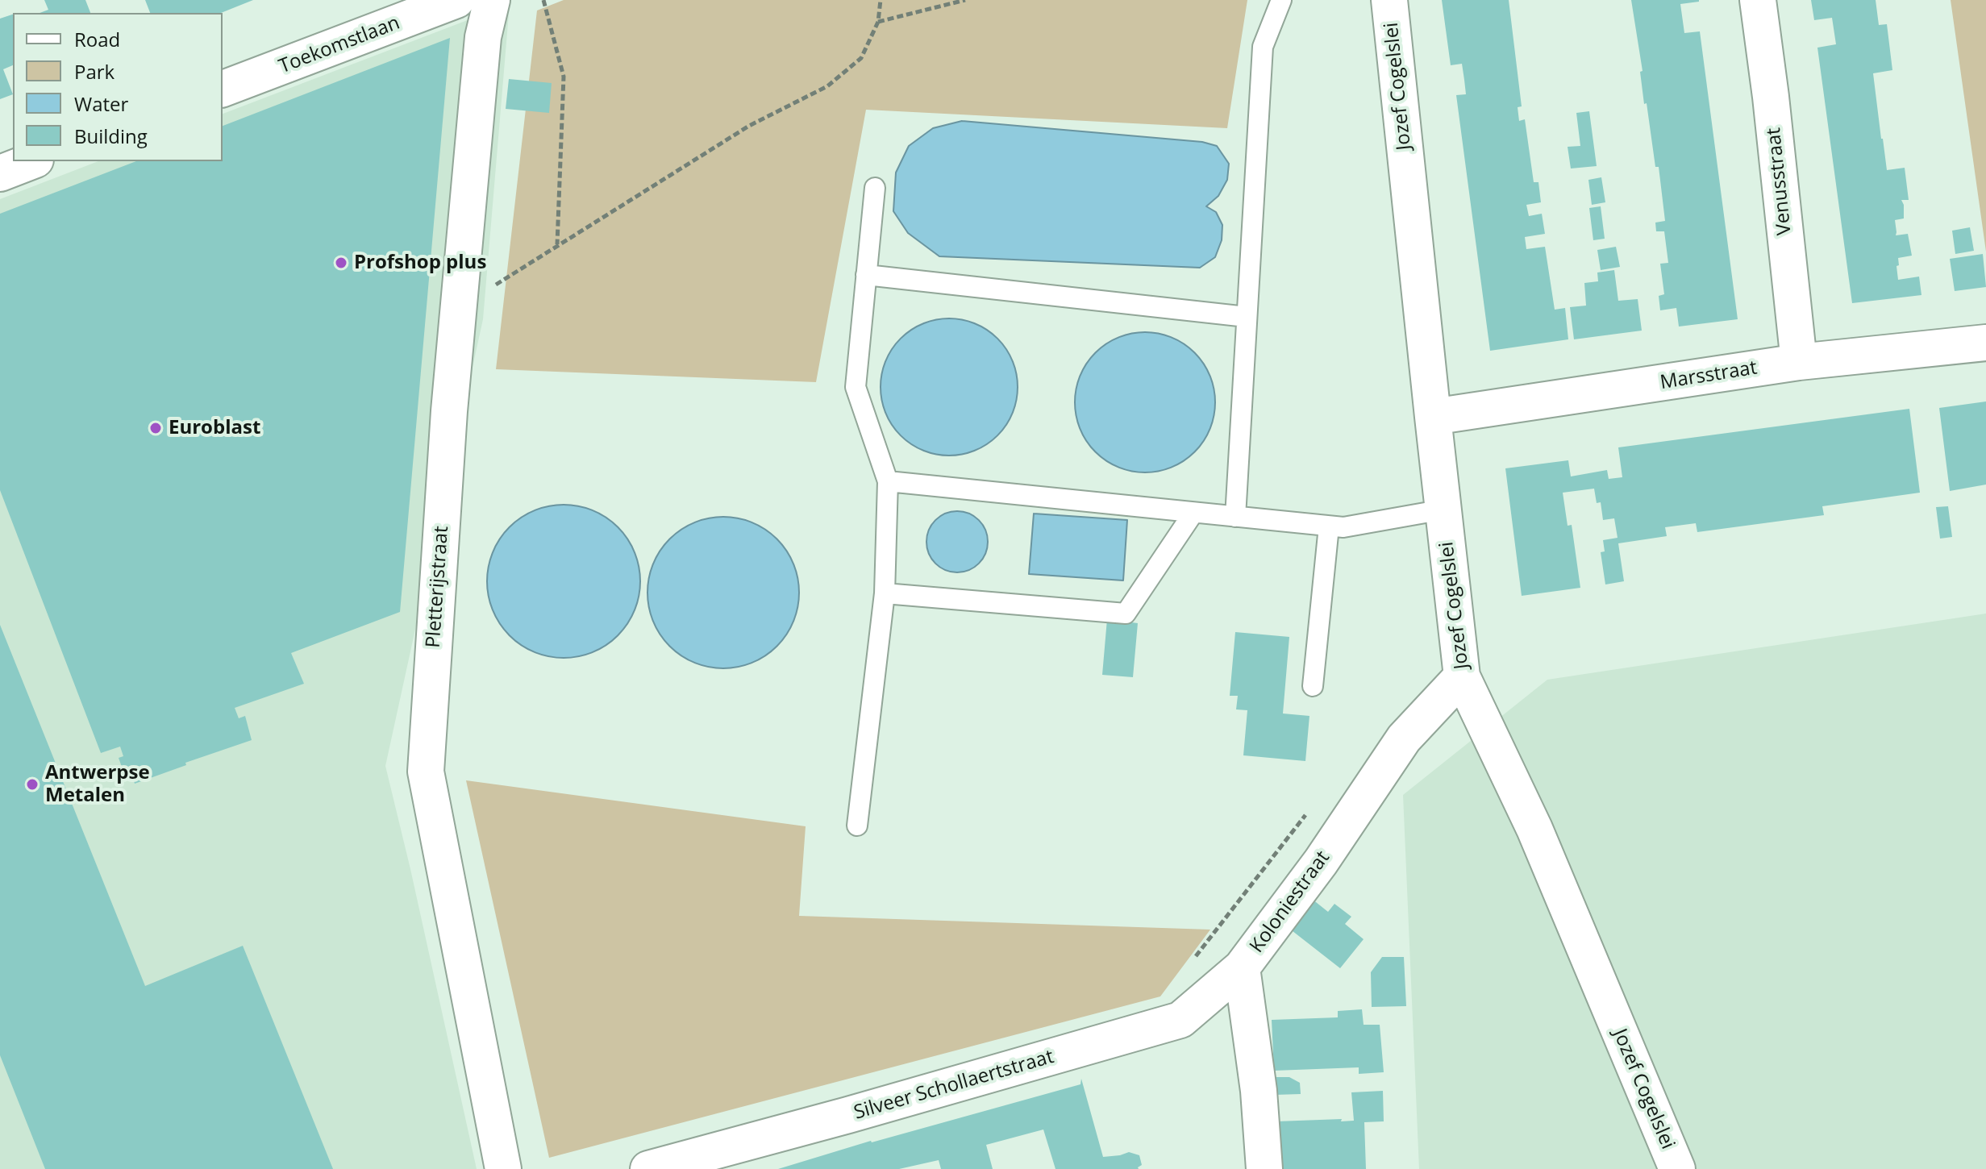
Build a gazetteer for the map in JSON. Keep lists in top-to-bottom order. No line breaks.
{"streets":{"street":["Toekomstlaan","Jozef Cogelslei","Venusstraat","Marsstraat","Pletterijstraat","Koloniestraat","Silveer Schollaertstraat"]},"crossings":[["Jozef Cogelslei","Marsstraat"],["Jozef Cogelslei","Koloniestraat"],["Venusstraat","Marsstraat"],["Koloniestraat","Silveer Schollaertstraat"]],"places":["Profshop plus","Euroblast","Antwerpse Metalen"],"legend":["Road","Park","Water","Building"]}
